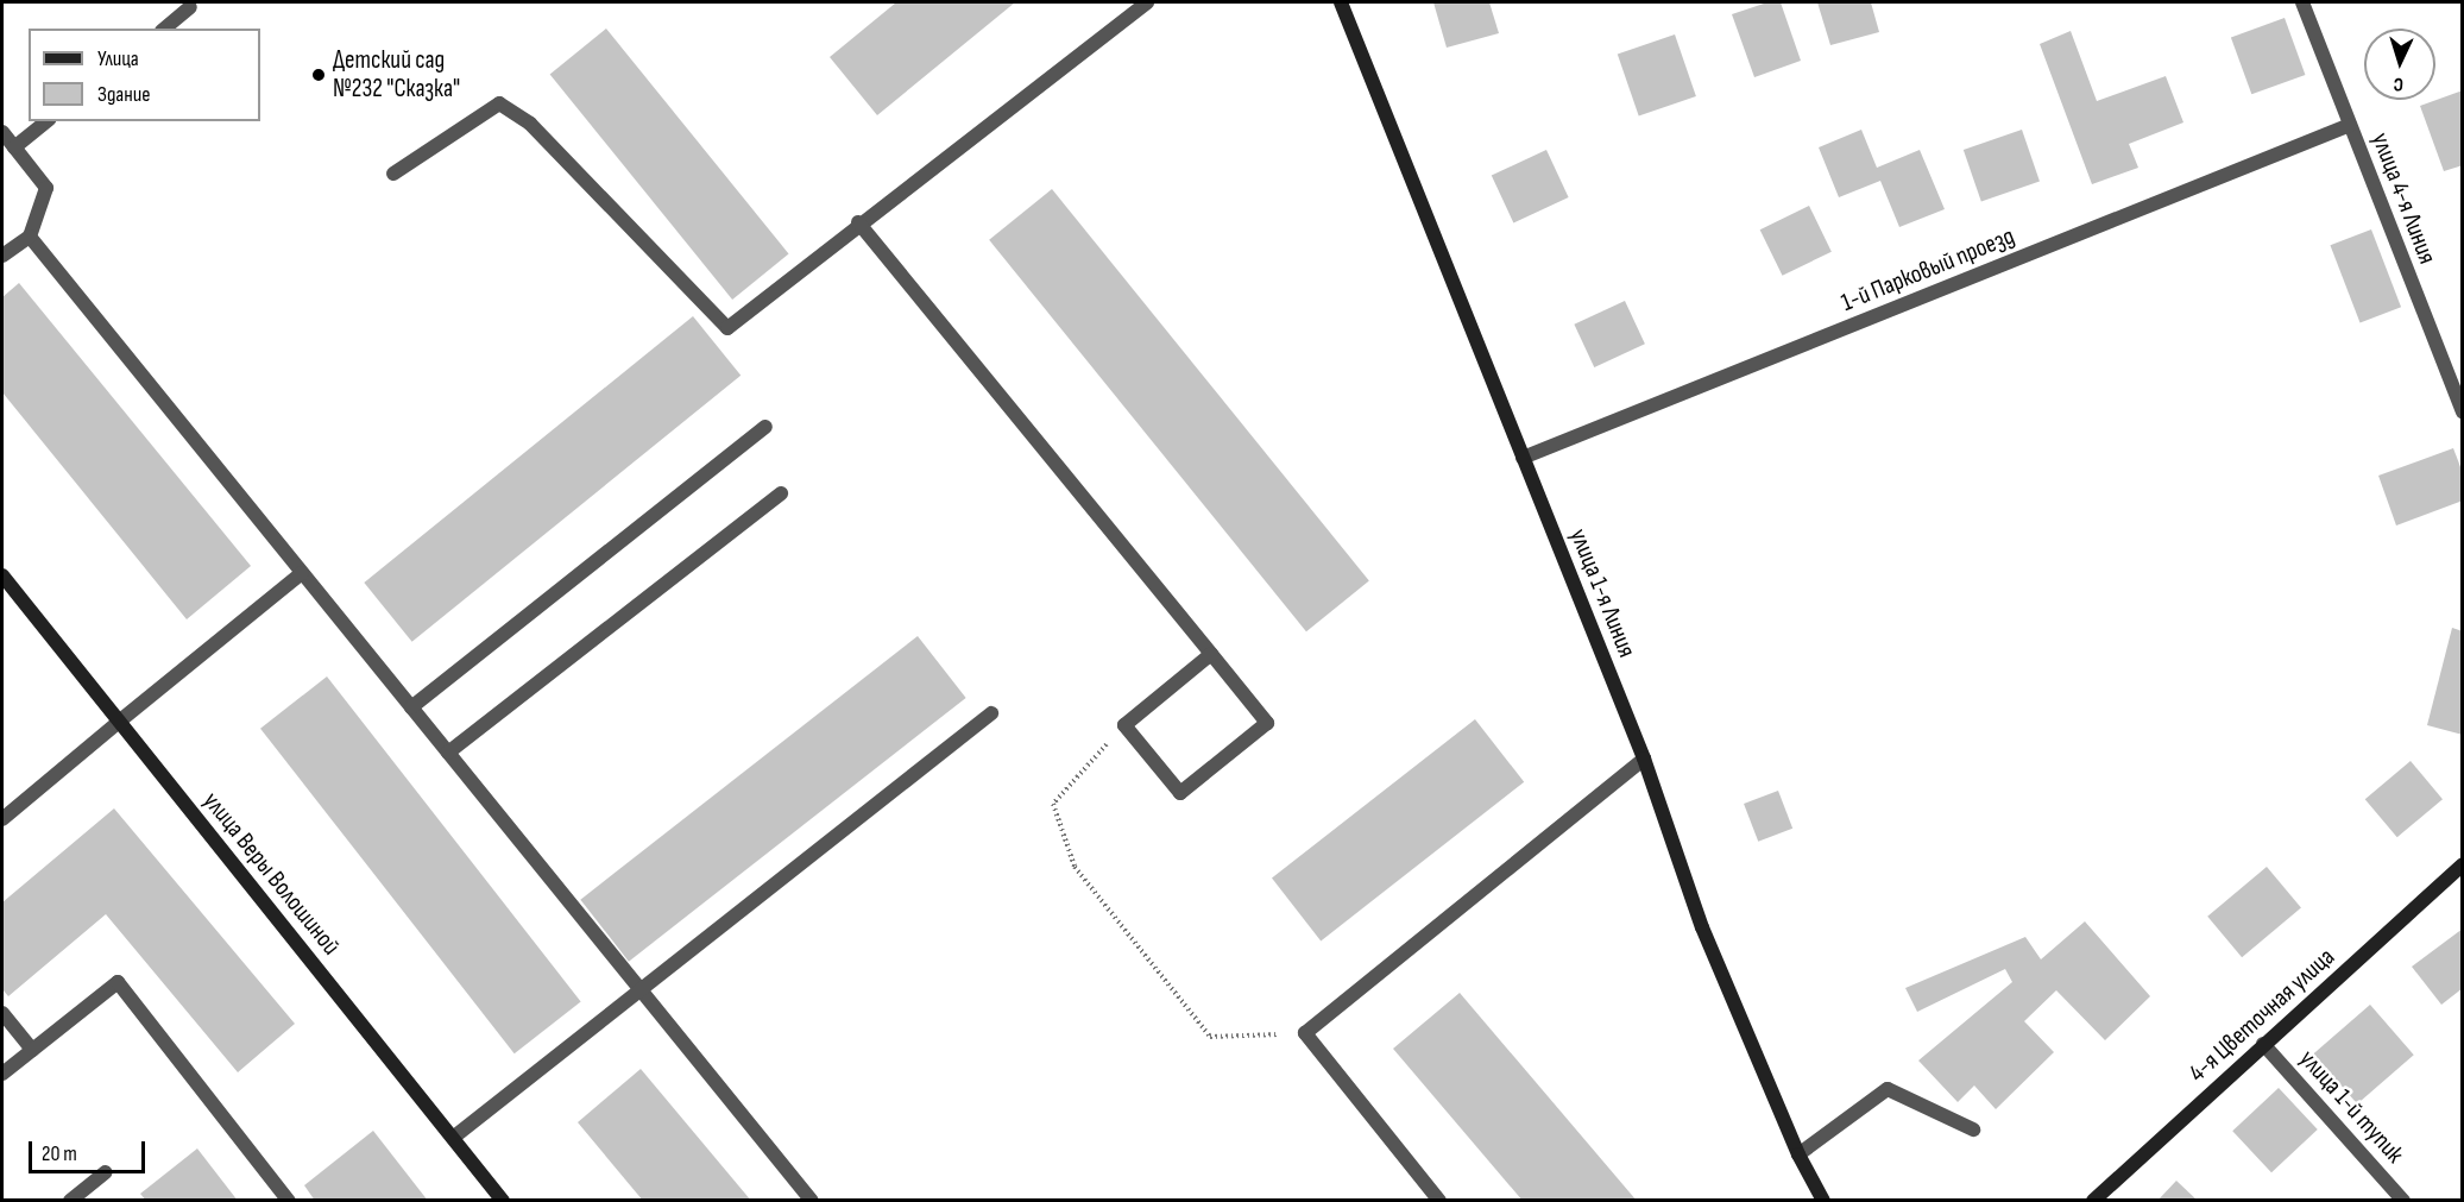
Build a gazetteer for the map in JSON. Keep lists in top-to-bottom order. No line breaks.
{"streets":{"street":["улица 4-я Линия","1-й Парковый проезд","улица 1-я Линия","улица Веры Волошиной","4-я Цветочная улица","улица 1-й тупик"]},"crossings":[["улица 4-я Линия","1-й Парковый проезд"],["1-й Парковый проезд","улица 1-я Линия"],["4-я Цветочная улица","улица 1-й тупик"]],"places":["Детский сад №232 \"Сказка\""],"legend":["Улица","Здание"],"scale_bar":"20 m","north":"bottom"}
